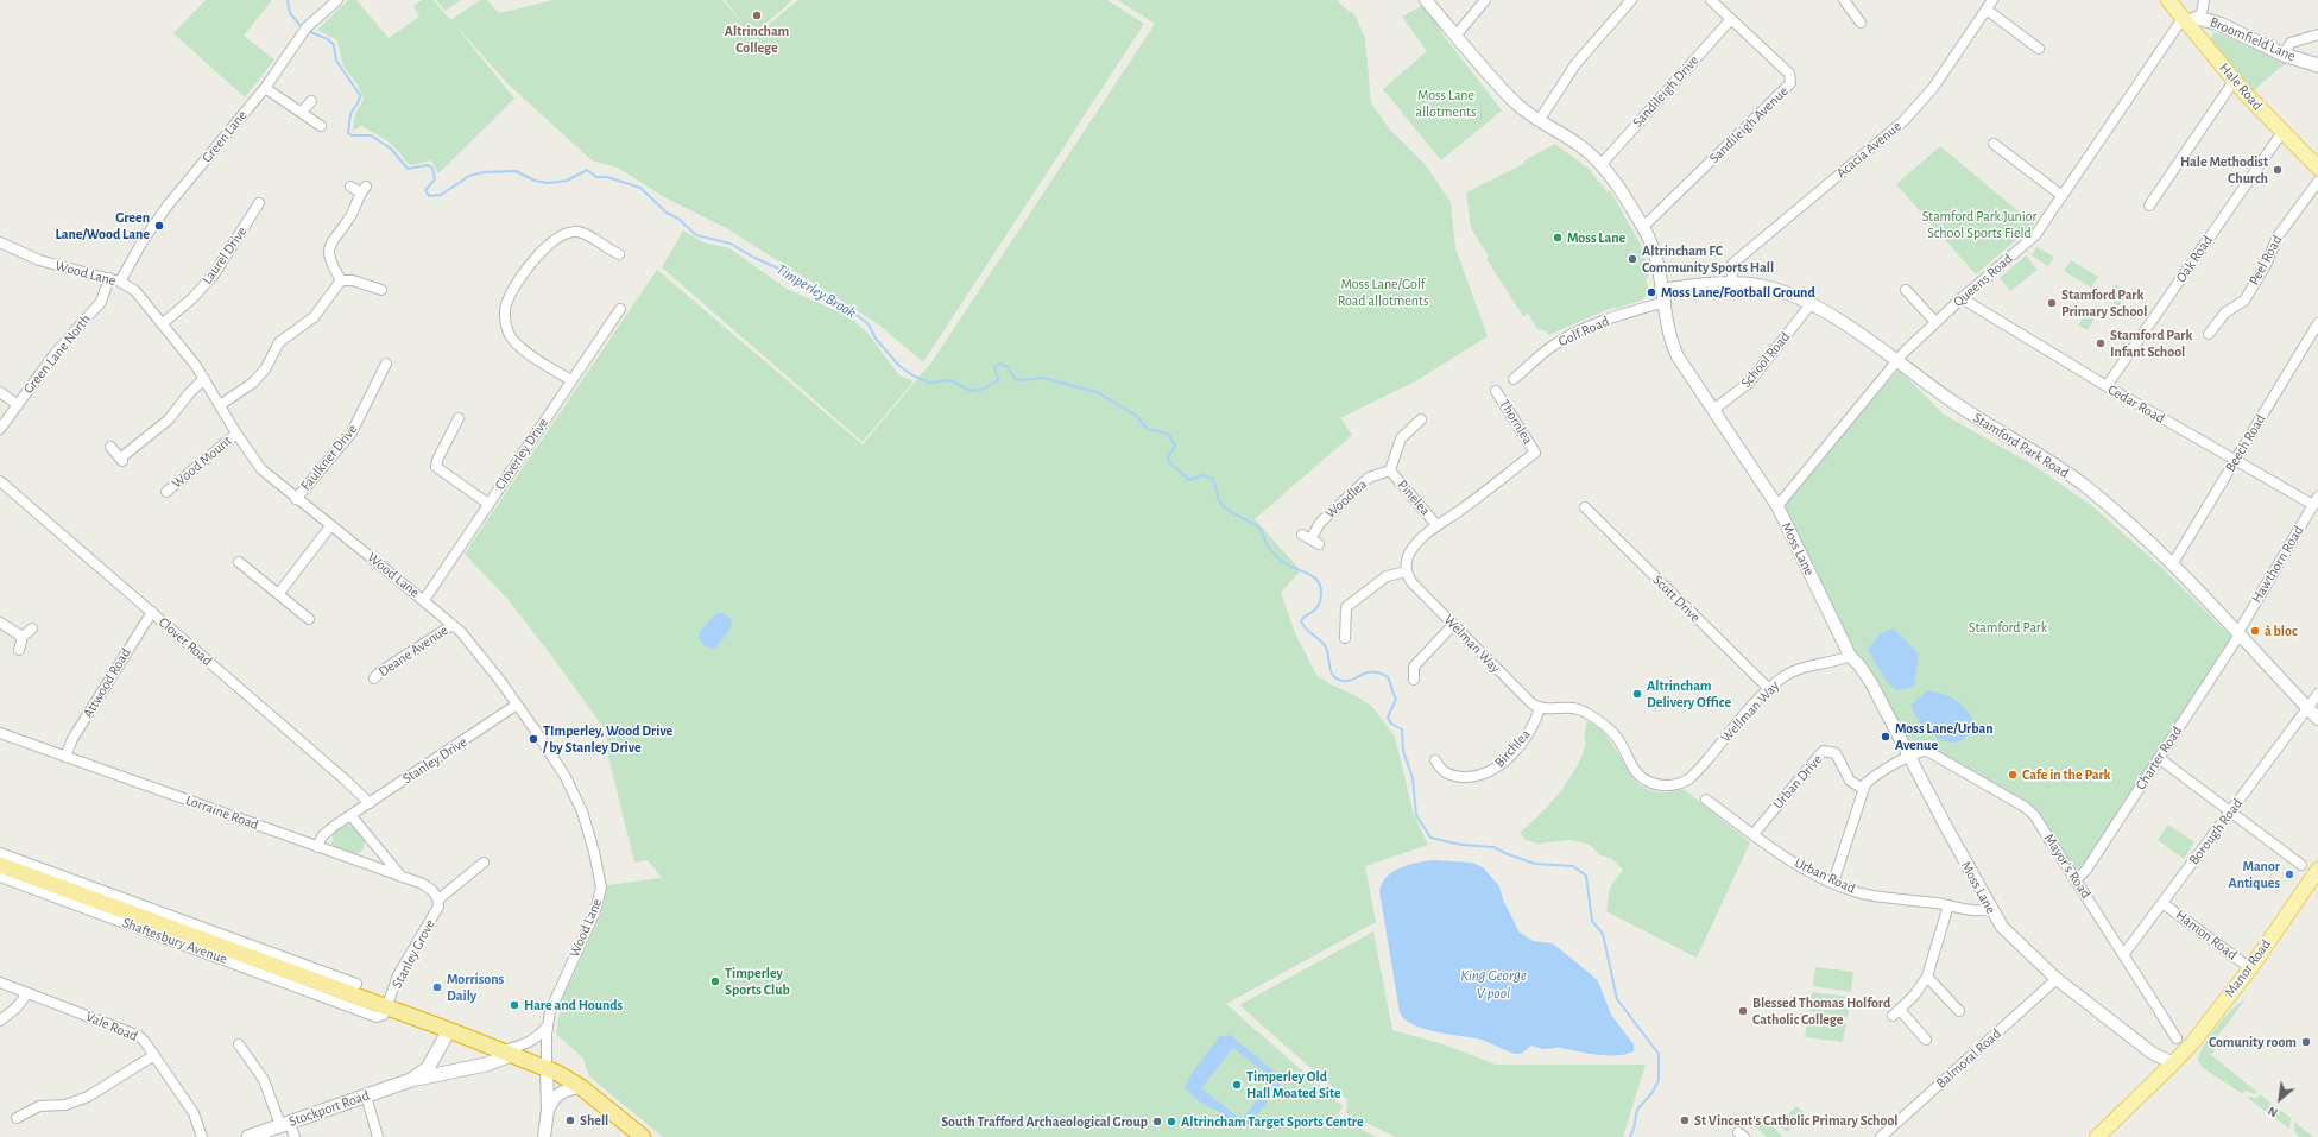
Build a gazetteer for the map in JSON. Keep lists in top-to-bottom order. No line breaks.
{"streets":{"highway":["Shaftesbury Avenue"],"main road":["Broomfield Lane","Hale Road","Manor Road","Stockport Road"],"street":["Sandileigh Drive","Sandileigh Avenue","Green Lane","Acacia Avenue","Laurel Drive","Oak Road","Peel Road","Wood Lane","Queens Road","Golf Road","Green Lane North","School Road","Cedar Road","Thornlea","Beech Road","Stamford Park Road","Cloverley Drive","Faulkner Drive","Wood Mount","Pinelea","Woodlea","Moss Lane","Hawthorn Road","Scott Drive","Clover Road","Welman Way","Deane Avenue","Attwood Road","Wellman Way","Birchlea","Charter Road","Stanley Drive","Urban Drive","Lorraine Road","Borough Road","Mayor's Road","Urban Road","Hamon Road","Stanley Grove","Vale Road","Balmoral Road"]},"crossings":[["Broomfield Lane","Hale Road"],["Broomfield Lane","Queens Road"],["Hale Road","Oak Road"],["Hale Road","Queens Road"],["Sandileigh Drive","Sandileigh Avenue"],["Sandileigh Drive","Moss Lane"],["Sandileigh Avenue","Moss Lane"],["Green Lane","Wood Lane"],["Acacia Avenue","Stamford Park Road"],["Laurel Drive","Wood Lane"],["Oak Road","Cedar Road"],["Wood Lane","Green Lane North"],["Wood Lane","Cloverley Drive"],["Wood Lane","Faulkner Drive"],["Wood Lane","Wood Mount"],["Wood Lane","Deane Avenue"],["Wood Lane","Stanley Drive"],["Queens Road","Cedar Road"],["Queens Road","Stamford Park Road"],["Queens Road","Moss Lane"],["Golf Road","Moss Lane"],["School Road","Stamford Park Road"],["School Road","Moss Lane"],["Cedar Road","Beech Road"],["Cedar Road","Hawthorn Road"],["Thornlea","Pinelea"],["Beech Road","Stamford Park Road"],["Stamford Park Road","Moss Lane"],["Stamford Park Road","Hawthorn Road"],["Stamford Park Road","Charter Road"],["Stamford Park Road","Borough Road"],["Pinelea","Woodlea"],["Moss Lane","Wellman Way"],["Moss Lane","Mayor's Road"],["Moss Lane","Urban Road"],["Moss Lane","Manor Road"],["Moss Lane","Balmoral Road"],["Hawthorn Road","Charter Road"],["Scott Drive","Wellman Way"],["Clover Road","Attwood Road"],["Clover Road","Stanley Drive"],["Welman Way","Wellman Way"],["Welman Way","Birchlea"],["Attwood Road","Lorraine Road"],["Wellman Way","Birchlea"],["Charter Road","Mayor's Road"],["Stanley Drive","Lorraine Road"],["Urban Drive","Mayor's Road"],["Urban Drive","Urban Road"],["Lorraine Road","Stanley Grove"],["Borough Road","Mayor's Road"],["Borough Road","Hamon Road"],["Hamon Road","Manor Road"],["Shaftesbury Avenue","Stanley Grove"],["Shaftesbury Avenue","Stockport Road"]],"water":["Timperley Brook","King George V pool"],"parks":["Moss Lane allotments","Stamford Park Junior School Sports Field","Moss Lane/Golf Road allotments","Stamford Park"],"places":["Altrincham College","Hale Methodist Church","Green Lane/Wood Lane","Moss Lane","Altrincham FC Community Sports Hall","Moss Lane/Football Ground","Stamford Park Primary School","Stamford Park Infant School","à bloc","Altrincham Delivery Office","Moss Lane/Urban Avenue","TImperley, Wood Drive / by Stanley Drive","Cafe in the Park","Manor Antiques","Timperley Sports Club","Morrisons Daily","Hare and Hounds","Blessed Thomas Holford Catholic College","Comunity room","Timperley Old Hall Moated Site","Shell","St Vincent's Catholic Primary School","South Trafford Archaeological Group","Altrincham Target Sports Centre"],"north":"bottom left"}
